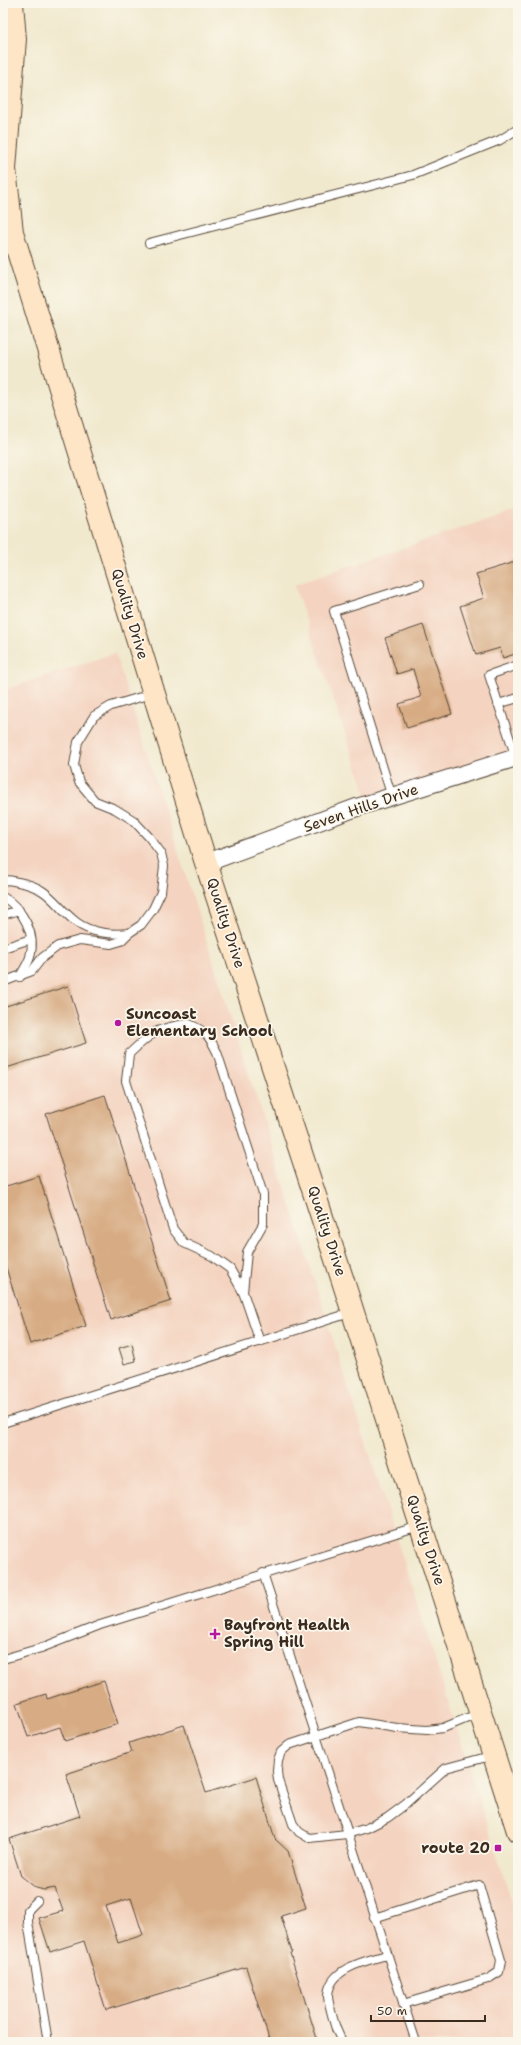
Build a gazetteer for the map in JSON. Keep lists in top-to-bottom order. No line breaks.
{"streets":{"street":["Quality Drive","Seven Hills Drive"]},"crossings":[["Quality Drive","Seven Hills Drive"]],"places":{"other":["Suncoast Elementary School"],"health":["Bayfront Health Spring Hill"],"transit":["route 20"]},"scale_bar":"50 m"}
